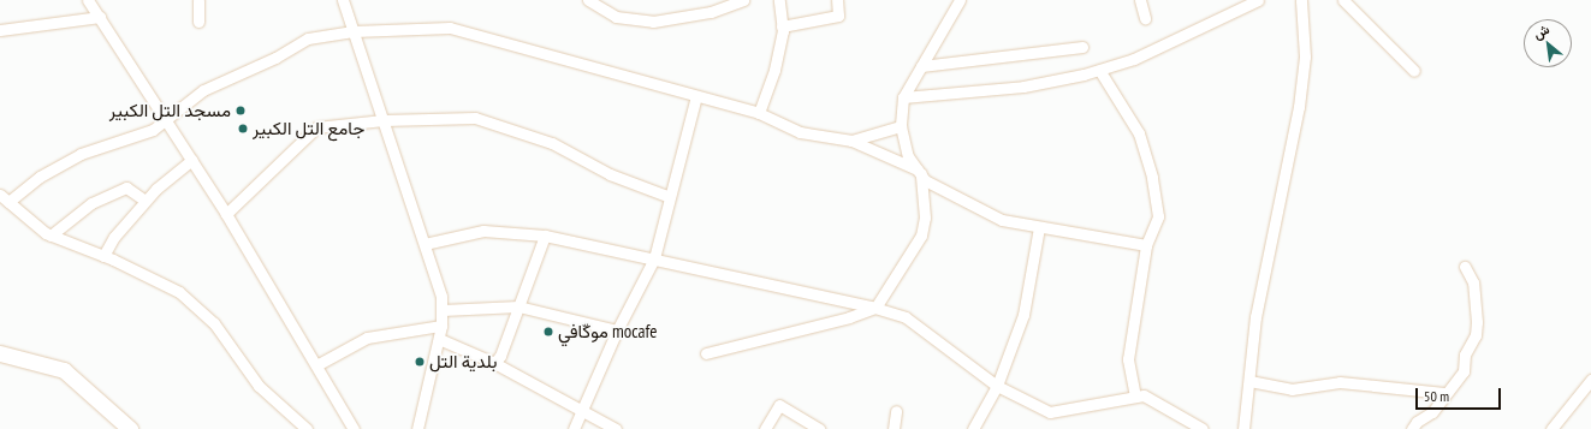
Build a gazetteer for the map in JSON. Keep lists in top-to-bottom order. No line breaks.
{"places":["مسجد التل الكبير","جامع التل الكبير","موكّافي mocafe","بلدية التل"],"scale_bar":"50 m","north":"top left"}
